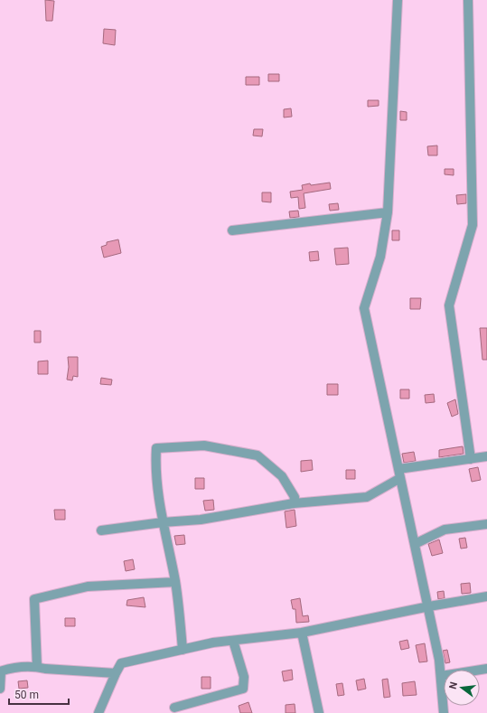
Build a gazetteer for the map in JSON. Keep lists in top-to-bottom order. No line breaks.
{"scale_bar":"50 m","north":"left"}
